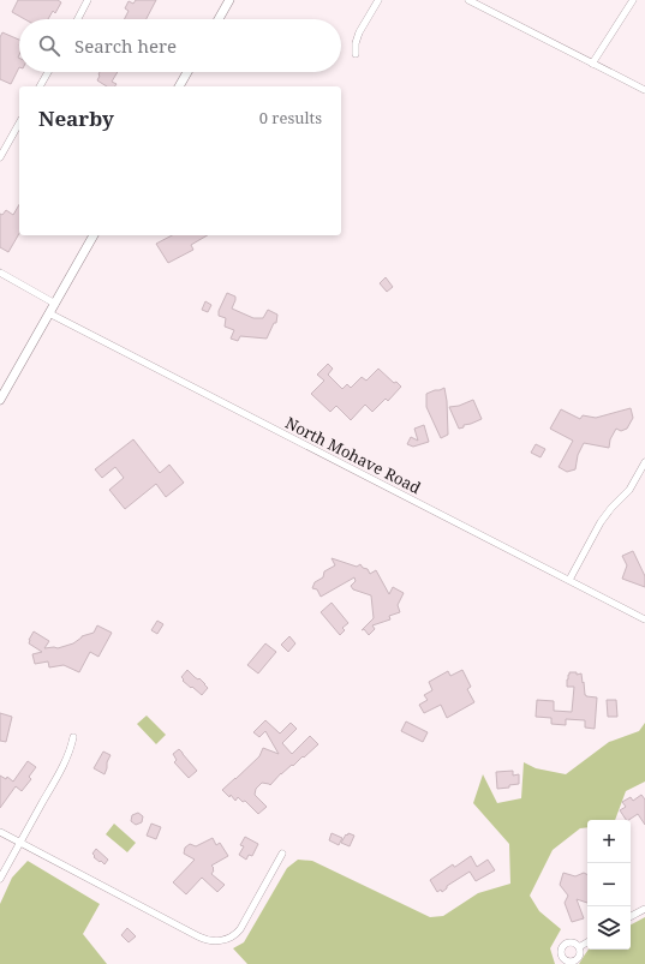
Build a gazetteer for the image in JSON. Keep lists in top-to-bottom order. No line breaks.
{"streets":{"street":["North Mohave Road"]},"page":{"search":"Search here","heading":["Nearby","0 results"],"map_buttons":["+","−"]}}
